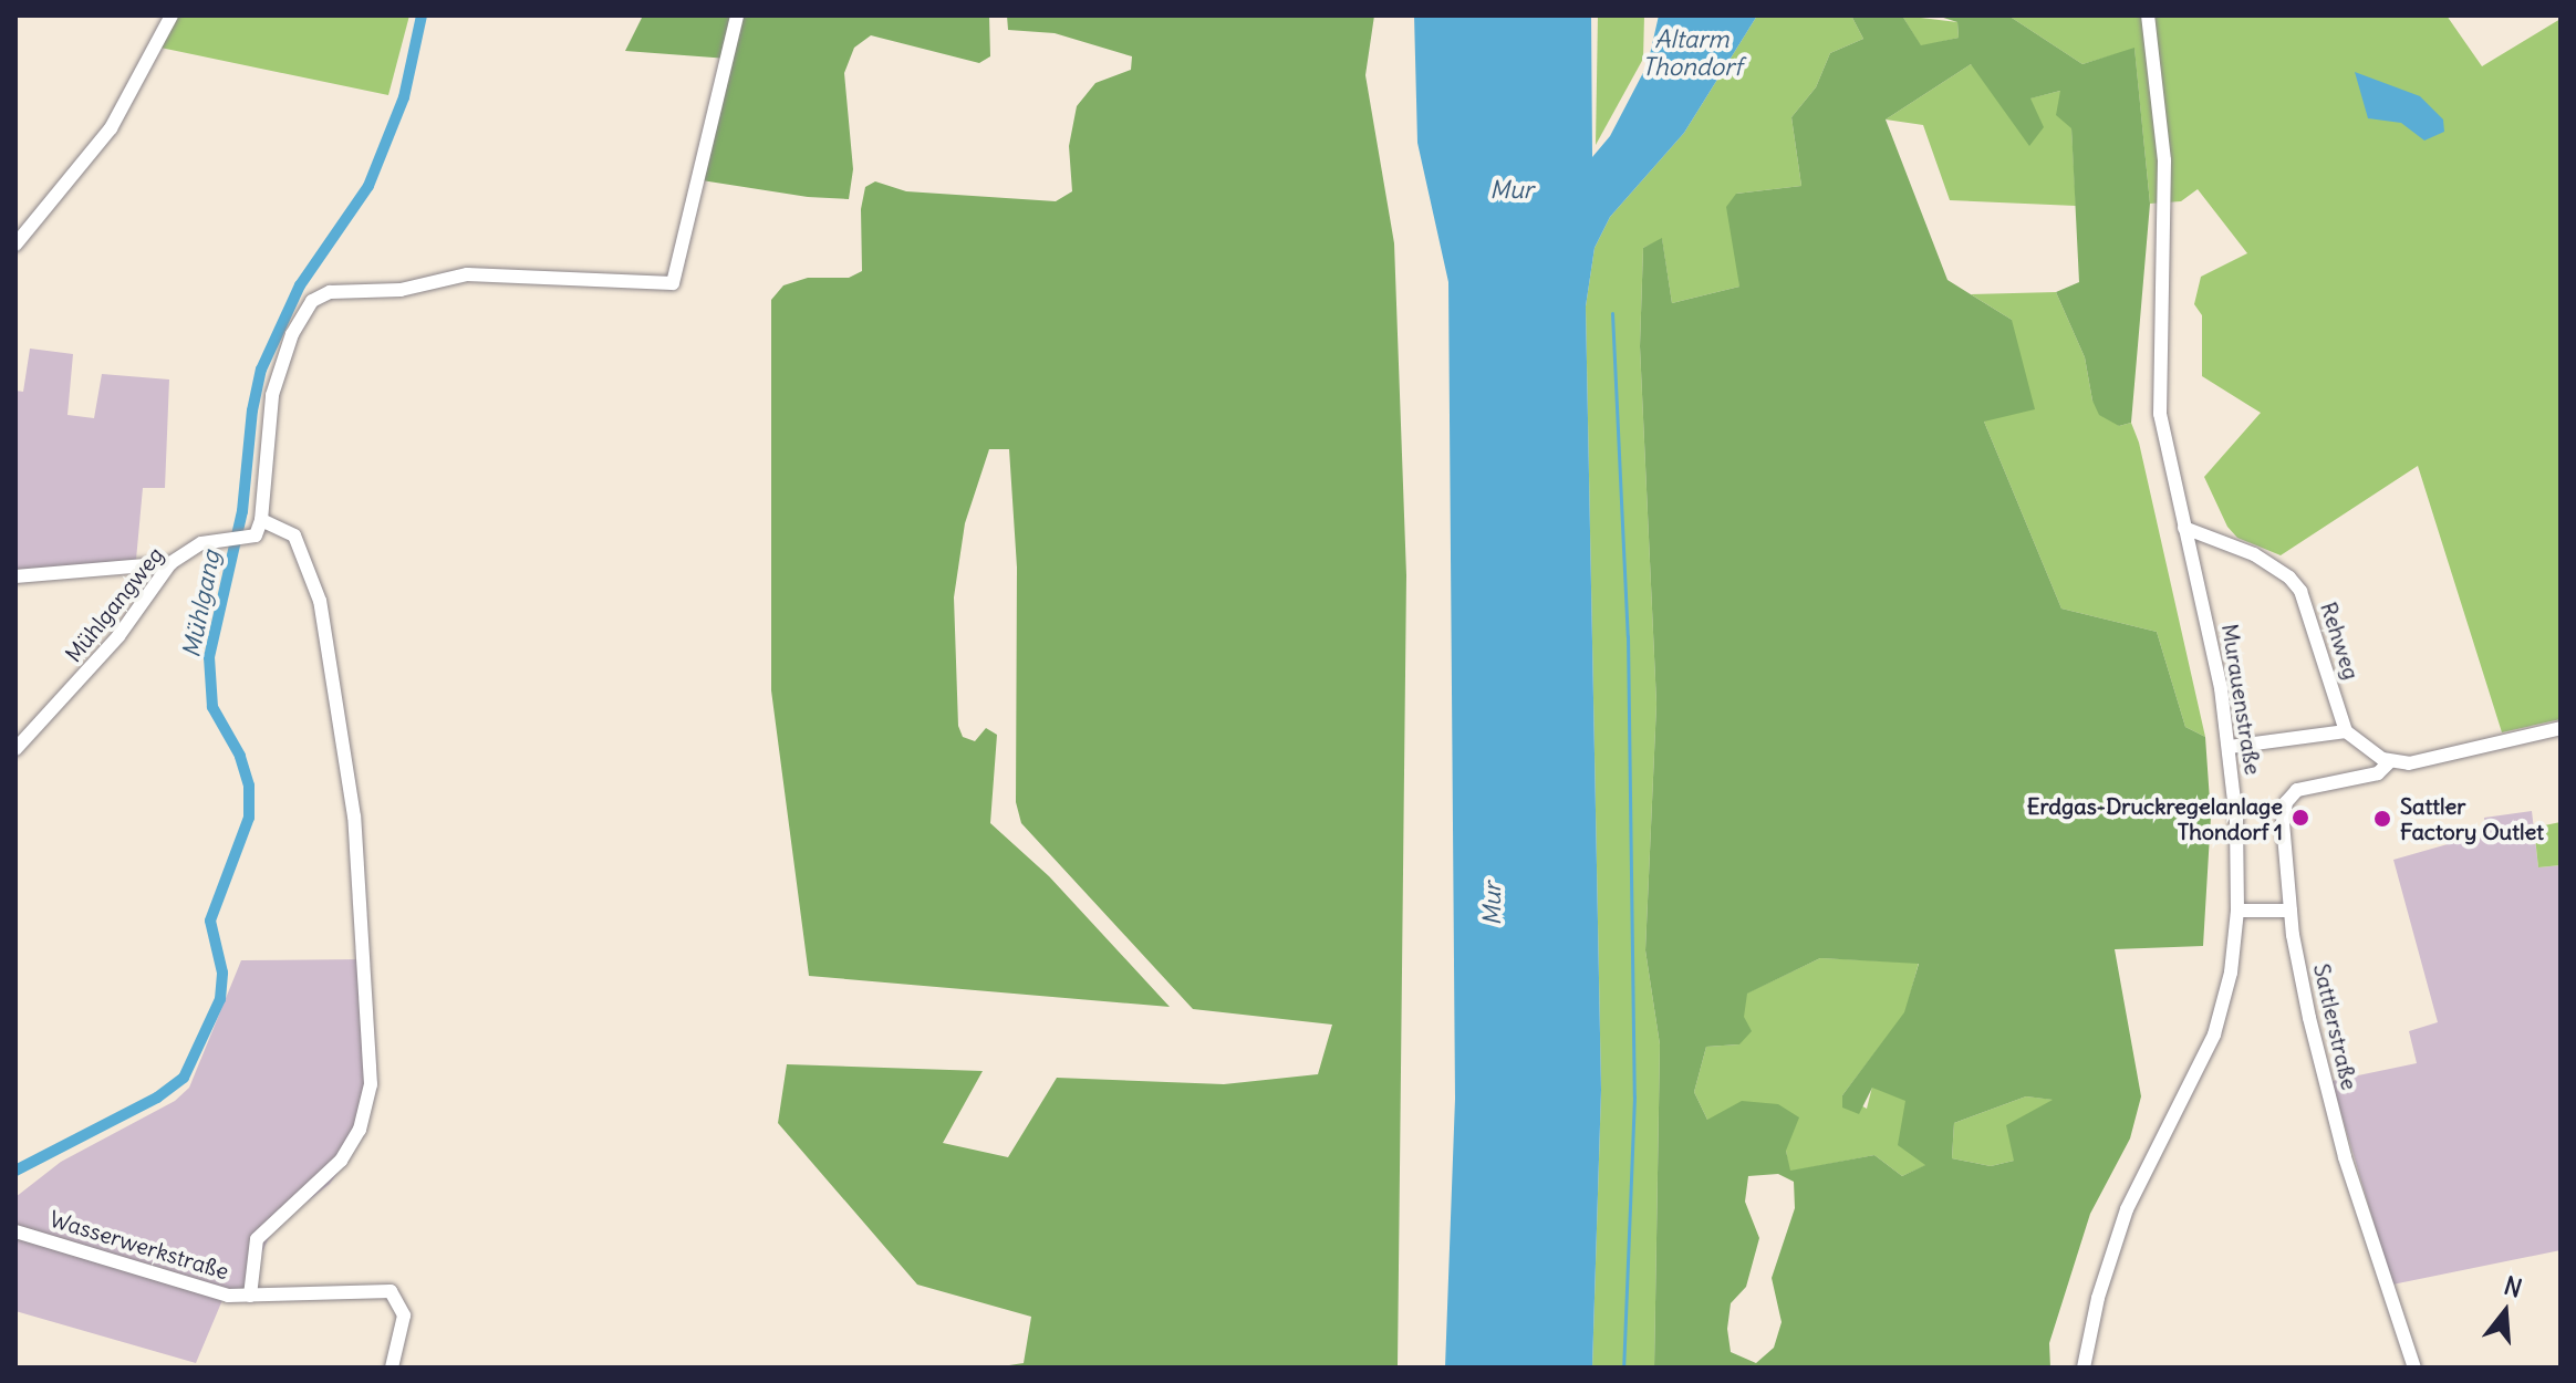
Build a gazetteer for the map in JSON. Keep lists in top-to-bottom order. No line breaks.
{"streets":{"street":["Mühlgangweg","Rehweg","Murauenstraße","Sattlerstraße","Wasserwerkstraße"]},"crossings":[["Mühlgangweg","Wasserwerkstraße"],["Rehweg","Murauenstraße"]],"water":["Altarm Thondorf","Mur","Mühlgang"],"places":["Erdgas-Druckregelanlage Thondorf 1","Sattler Factory Outlet"],"north":"top"}
